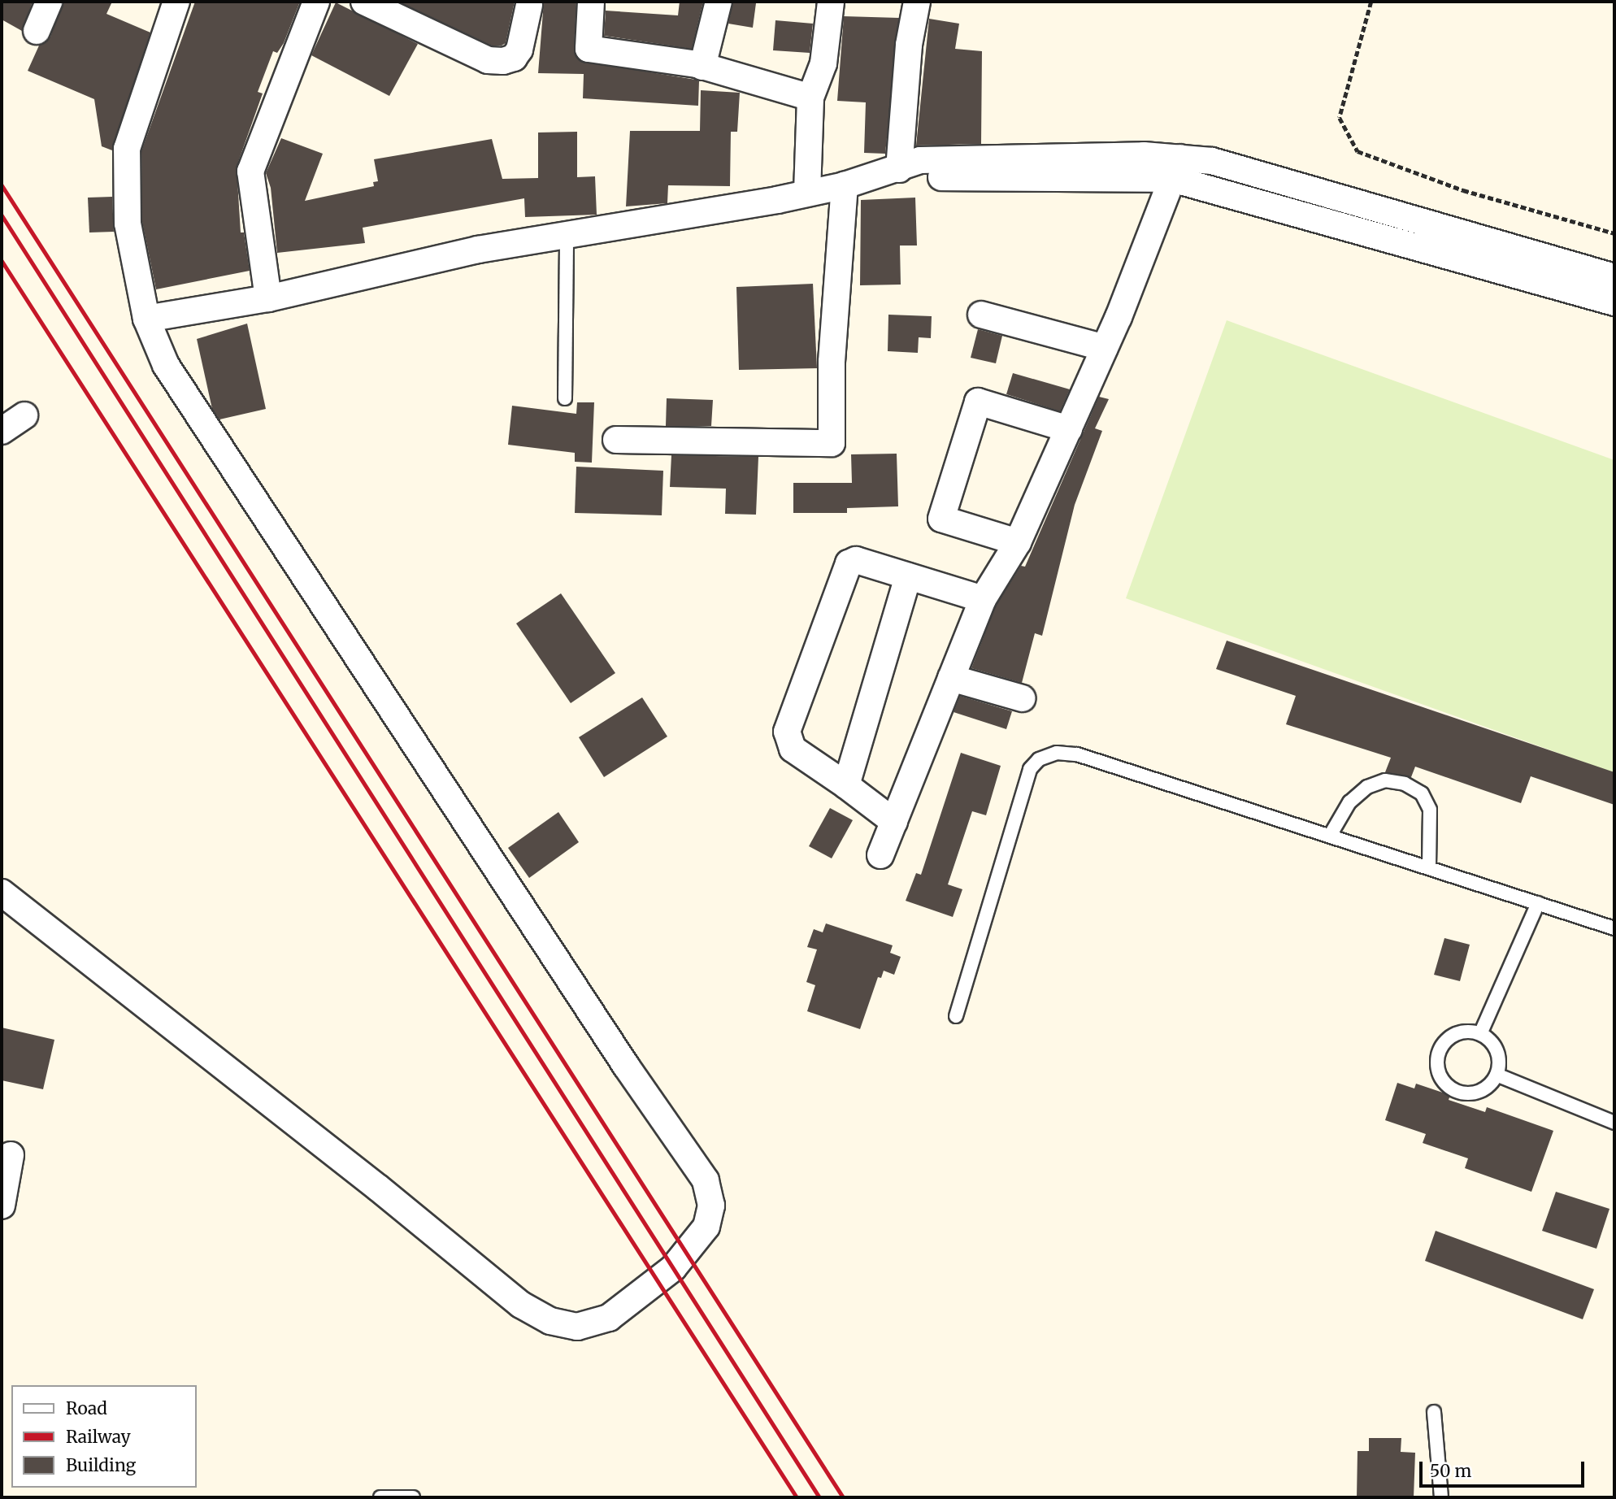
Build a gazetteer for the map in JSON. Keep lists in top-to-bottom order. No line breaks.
{"legend":["Road","Railway","Building"],"scale_bar":"50 m"}
